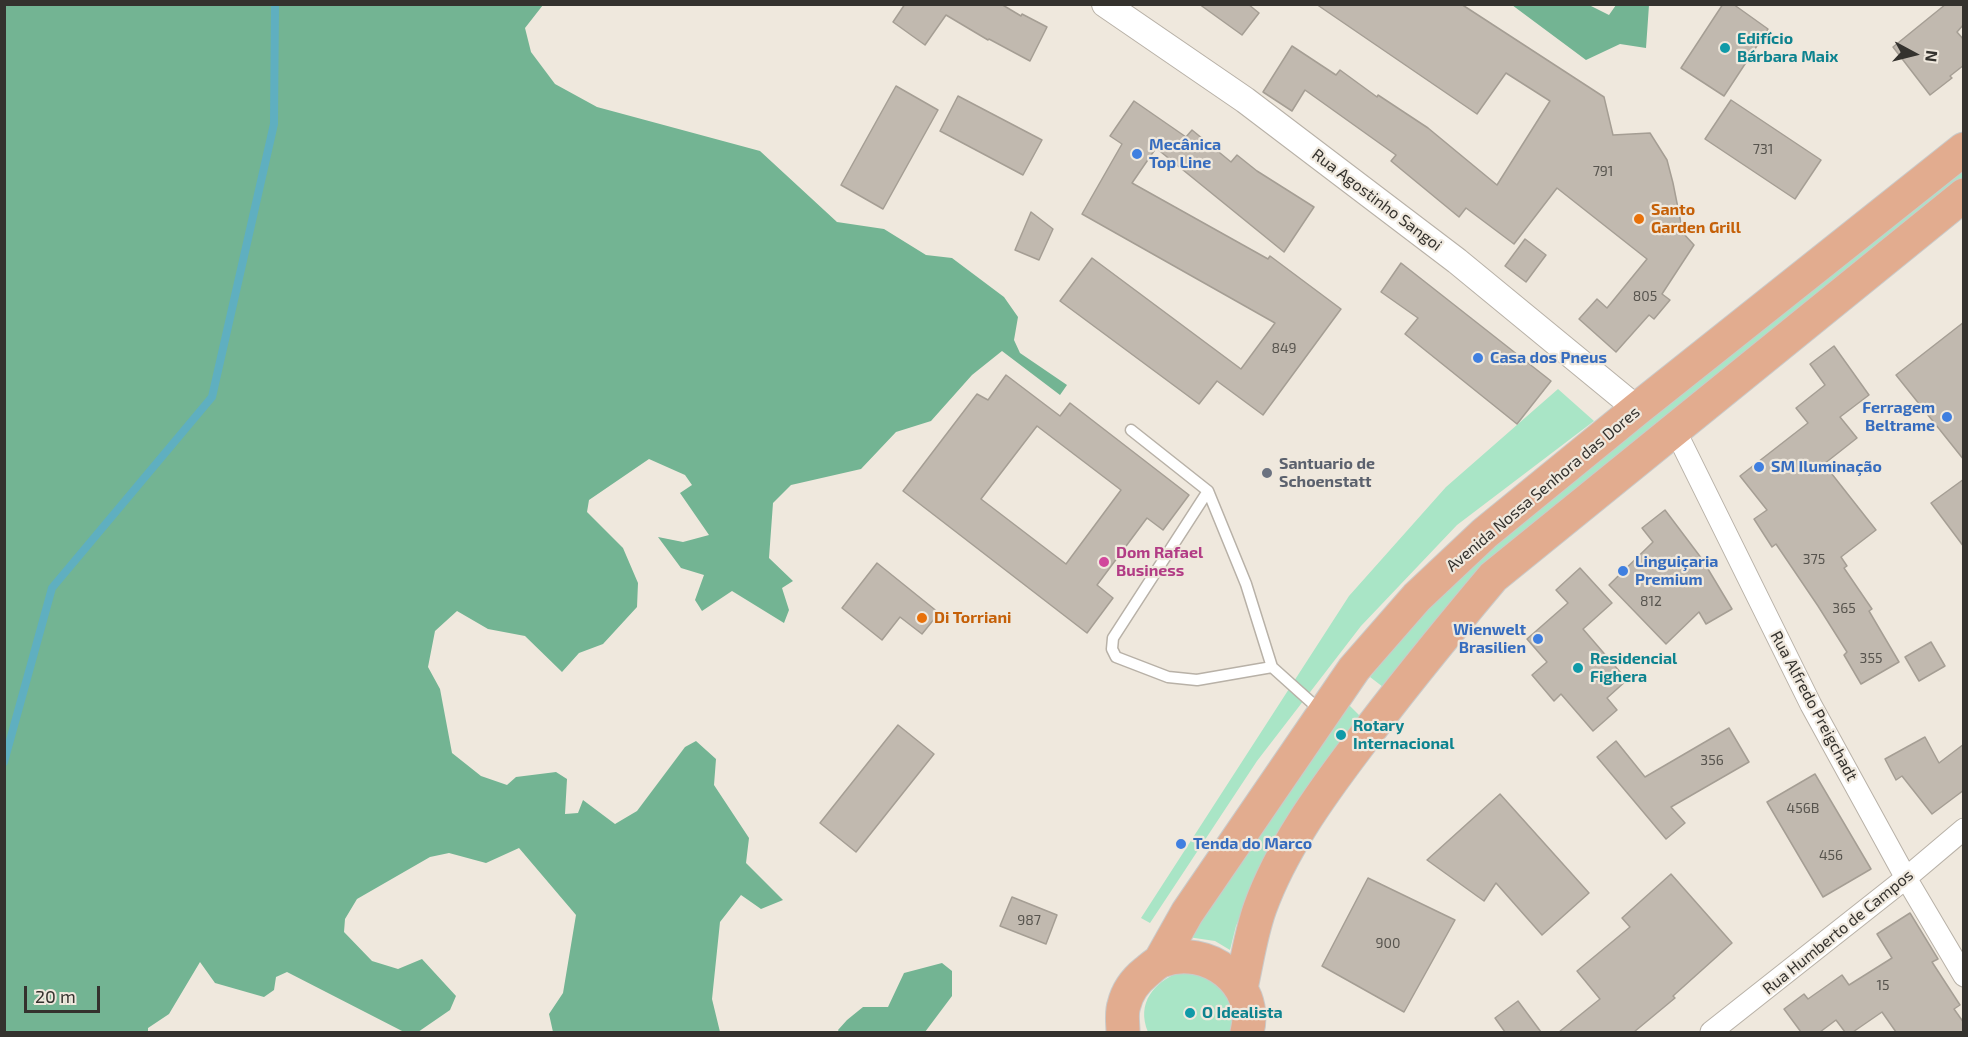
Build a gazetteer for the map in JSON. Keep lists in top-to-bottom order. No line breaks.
{"streets":{"main road":["Avenida Nossa Senhora das Dores"],"street":["Rua Agostinho Sangoi","Rua Alfredo Preigchadt","Rua Humberto de Campos"]},"crossings":[["Rua Agostinho Sangoi","Avenida Nossa Senhora das Dores"],["Rua Alfredo Preigchadt","Rua Humberto de Campos"]],"places":["Edifício Bárbara Maix","Mecânica Top Line","Santo Garden Grill","Casa dos Pneus","Ferragem Beltrame","SM Iluminação","Santuario de Schoenstatt","Dom Rafael Business","Linguiçaria Premium","Di Torriani","Wienwelt Brasilien","Residencial Fighera","Rotary Internacional","Tenda do Marco","O Idealista"],"house_numbers":["731","791","805","849","375","812","365","355","356","456B","456","987","900","15"],"scale_bar":"20 m","north":"right"}
